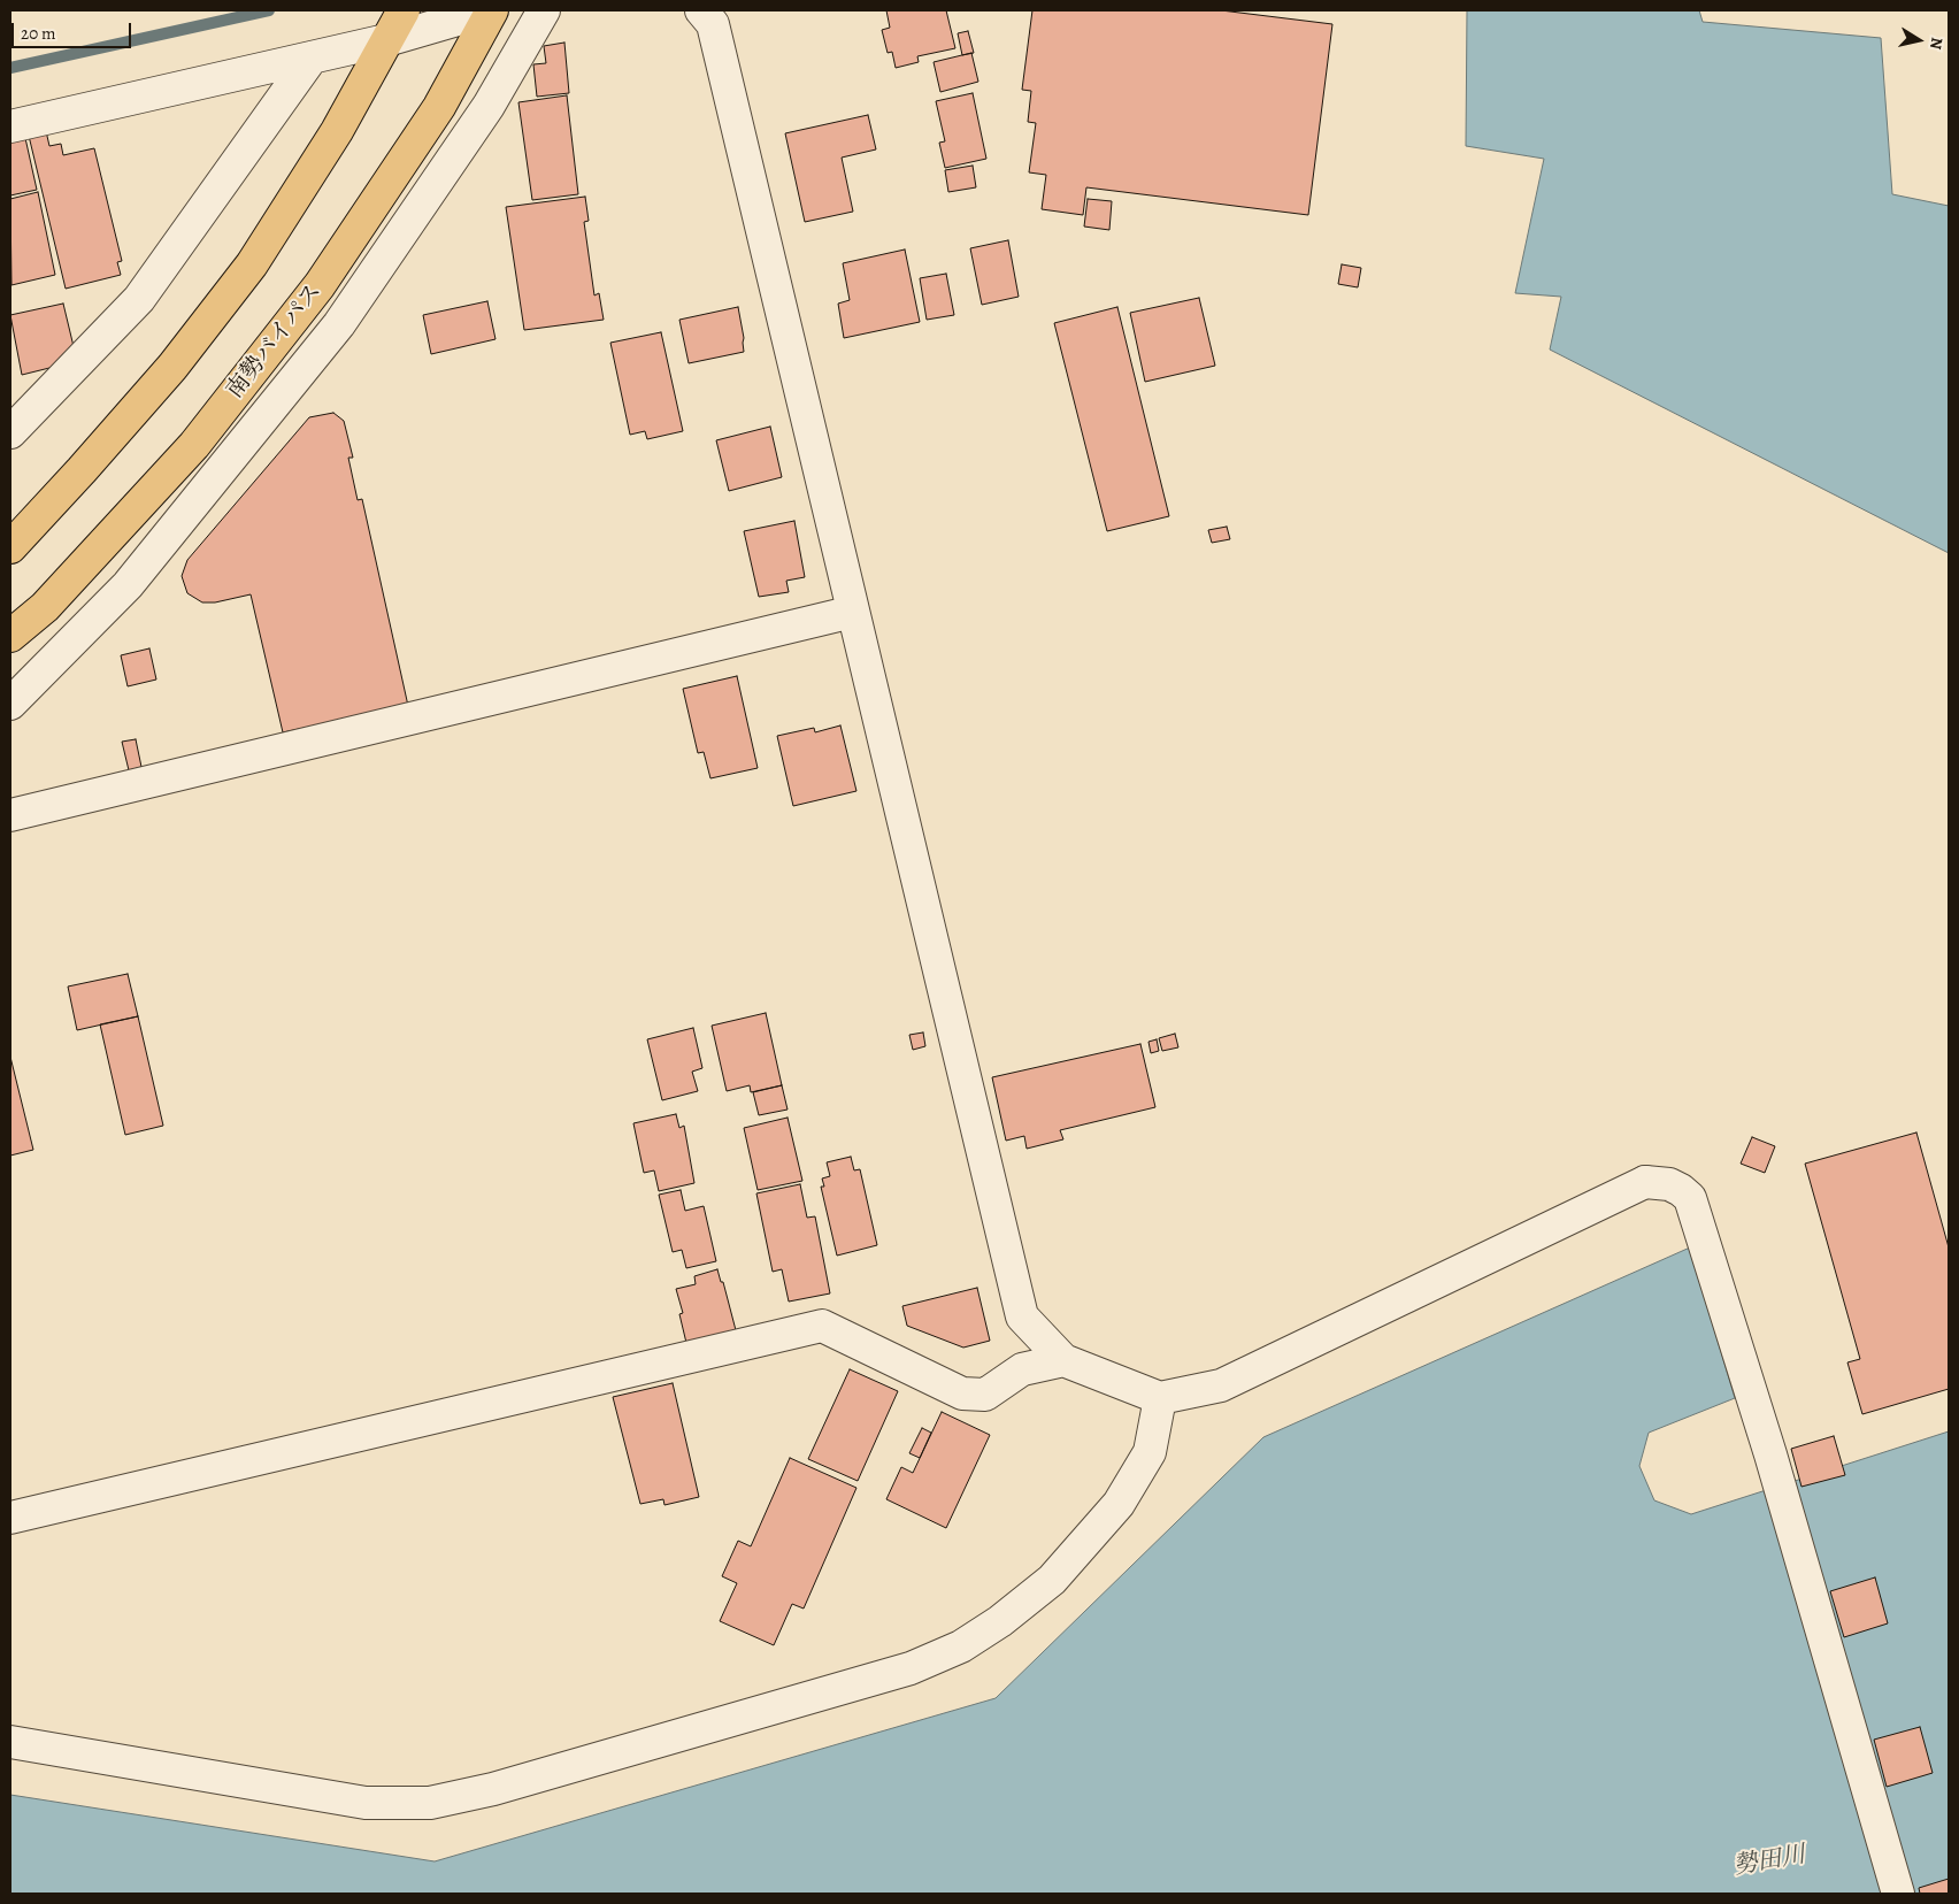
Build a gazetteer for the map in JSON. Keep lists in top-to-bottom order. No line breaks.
{"streets":{"highway":["南勢バイパス"]},"water":["勢田川"],"scale_bar":"20 m","north":"right"}
